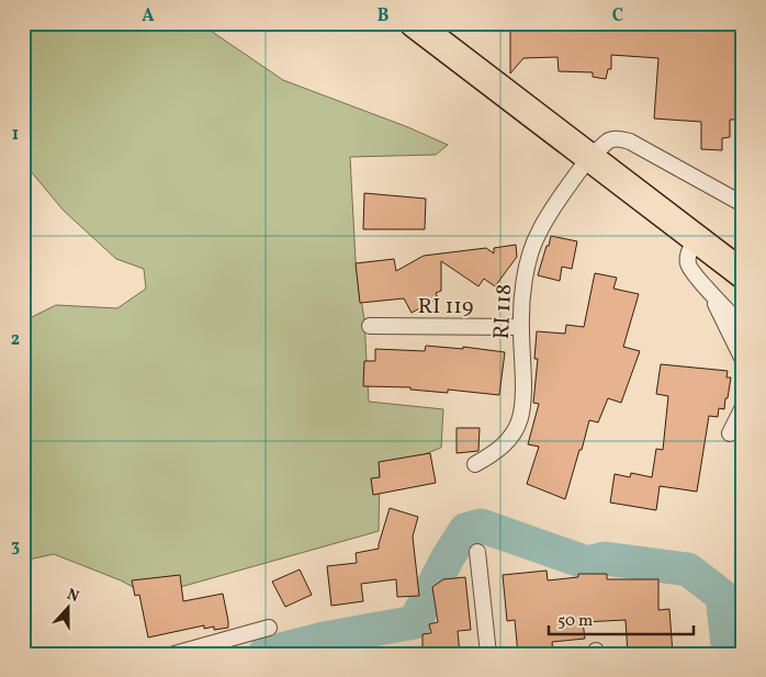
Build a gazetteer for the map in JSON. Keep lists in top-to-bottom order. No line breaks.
{"streets":{"street":["RI 119","RI 118"]},"crossings":[["RI 119","RI 118"]],"scale_bar":"50 m","north":"top","grid":{"columns":["A","B","C"],"rows":["1","2","3"]}}
